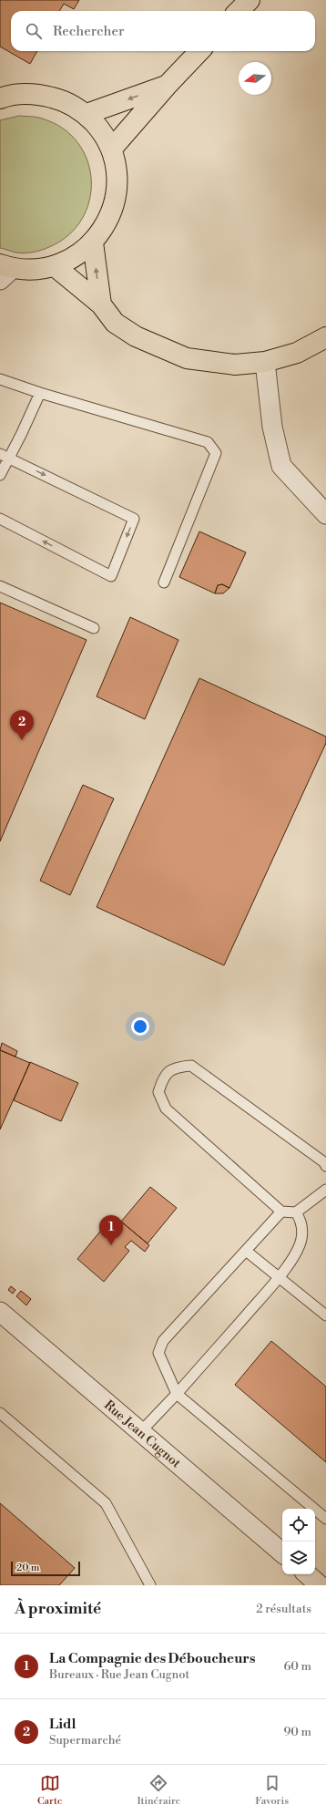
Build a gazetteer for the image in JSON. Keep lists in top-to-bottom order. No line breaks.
{"streets":{"street":["Rue Jean Cugnot"]},"scale_bar":"20 m","north":"left","page":{"search":"Rechercher","pins":["2","1"],"scale":"20 m","heading":["À proximité","2 résultats"],"list":[{"mark":"1","name":"La Compagnie des Déboucheurs","note":"Bureaux · Rue Jean Cugnot","value":"60 m"},{"mark":"2","name":"Lidl","note":"Supermarché","value":"90 m"}],"nav":["Carte","Itinéraire","Favoris"]}}
